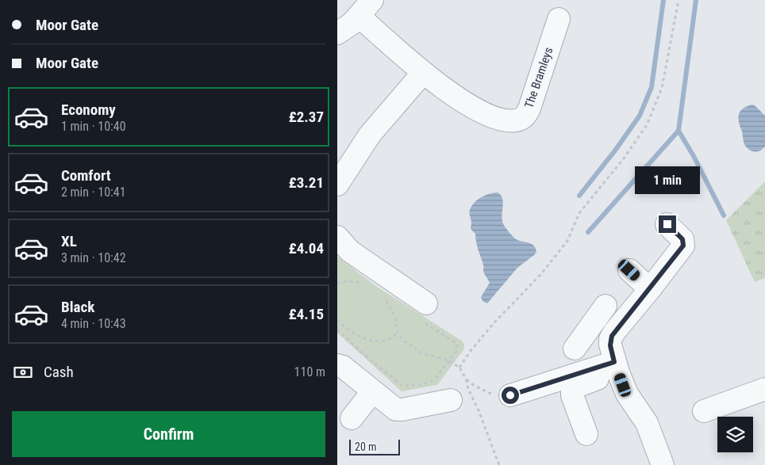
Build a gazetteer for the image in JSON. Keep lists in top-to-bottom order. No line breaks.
{"streets":{"street":["The Bramleys"]},"scale_bar":"20 m","page":{"banner":["Moor Gate","Moor Gate"],"list":[{"name":"Economy","note":"1 min · 10:40","value":"£2.37"},{"name":"Comfort","note":"2 min · 10:41","value":"£3.21"},{"name":"XL","note":"3 min · 10:42","value":"£4.04"},{"name":"Black","note":"4 min · 10:43","value":"£4.15"}],"bubble":"1 min","pay":["Cash","110 m"],"buttons":"Confirm","scale":"20 m"}}
